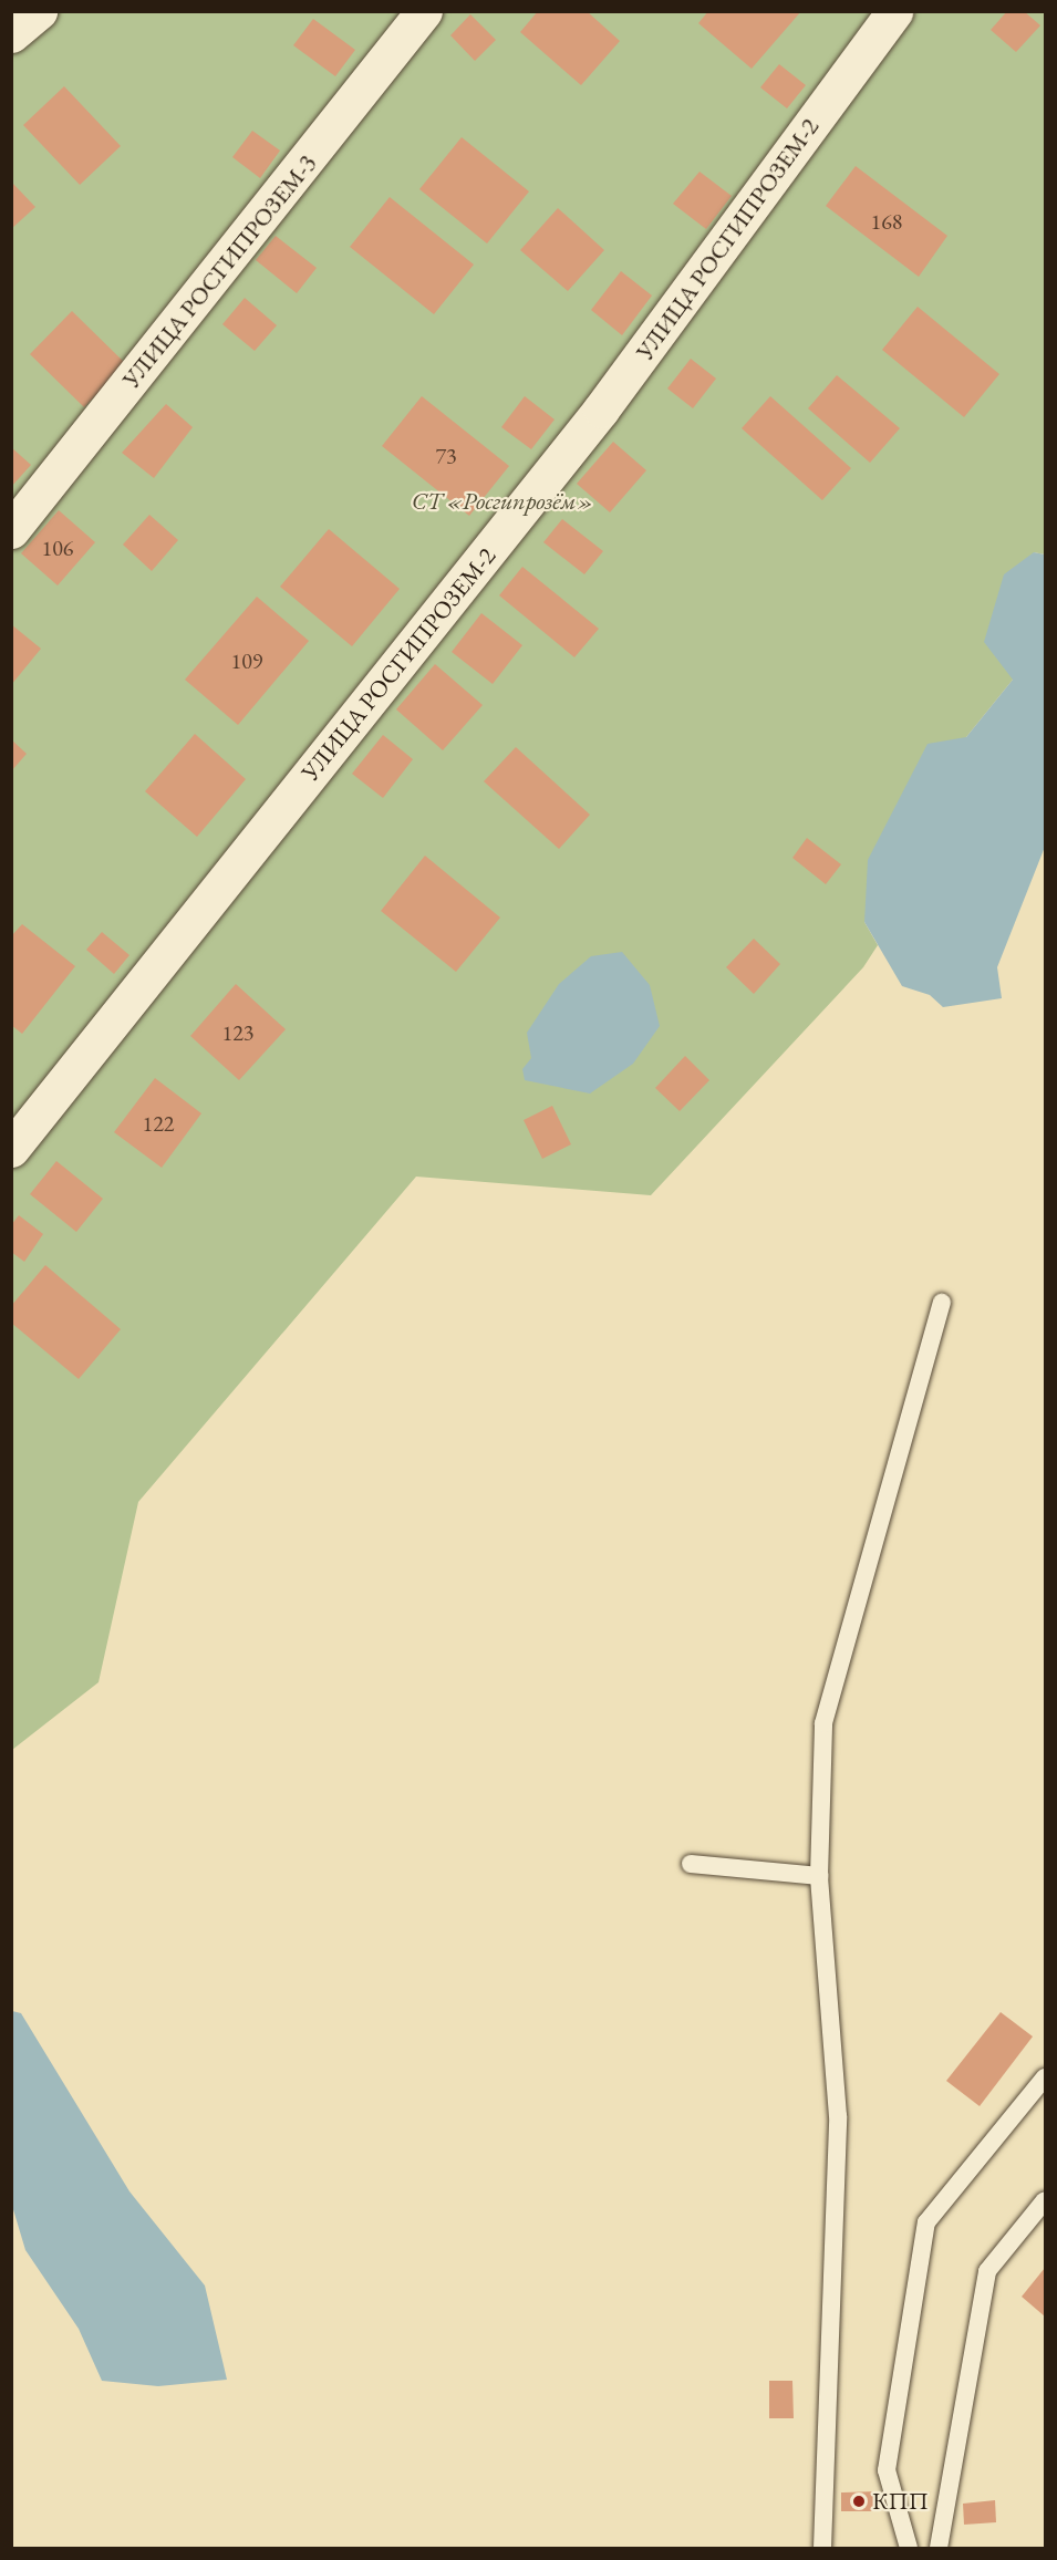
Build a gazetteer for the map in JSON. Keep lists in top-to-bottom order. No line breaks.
{"streets":{"street":["УЛИЦА РОСГИПРОЗЕМ-2","УЛИЦА РОСГИПРОЗЕМ-3"]},"parks":["СТ «Росгипрозём»"],"places":["КПП"],"house_numbers":["168","73","106","109","123","122"]}
